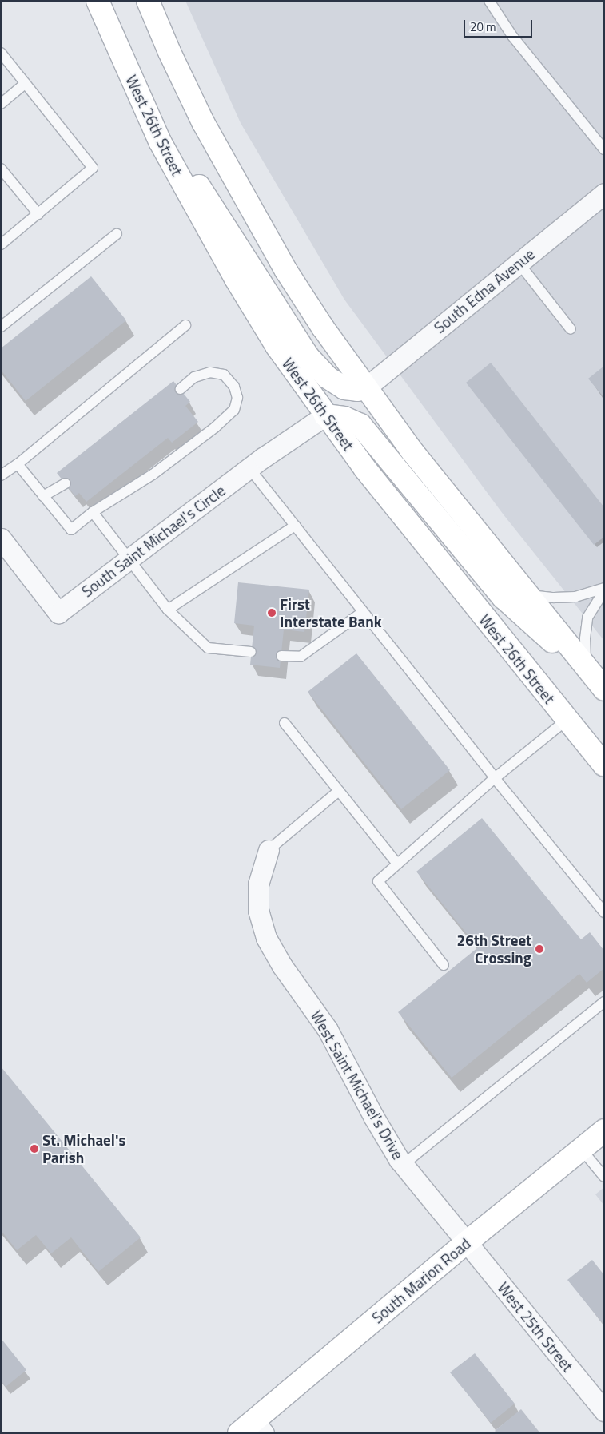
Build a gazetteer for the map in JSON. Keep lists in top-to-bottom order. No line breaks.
{"streets":{"main road":["West 26th Street","South Marion Road"],"street":["South Edna Avenue","South Saint Michael's Circle","West Saint Michael's Drive","West 25th Street"]},"crossings":[["West 26th Street","South Saint Michael's Circle"],["West Saint Michael's Drive","South Marion Road"],["West Saint Michael's Drive","West 25th Street"],["South Marion Road","West 25th Street"]],"places":["First Interstate Bank","26th Street Crossing","St. Michael's Parish"],"scale_bar":"20 m"}
